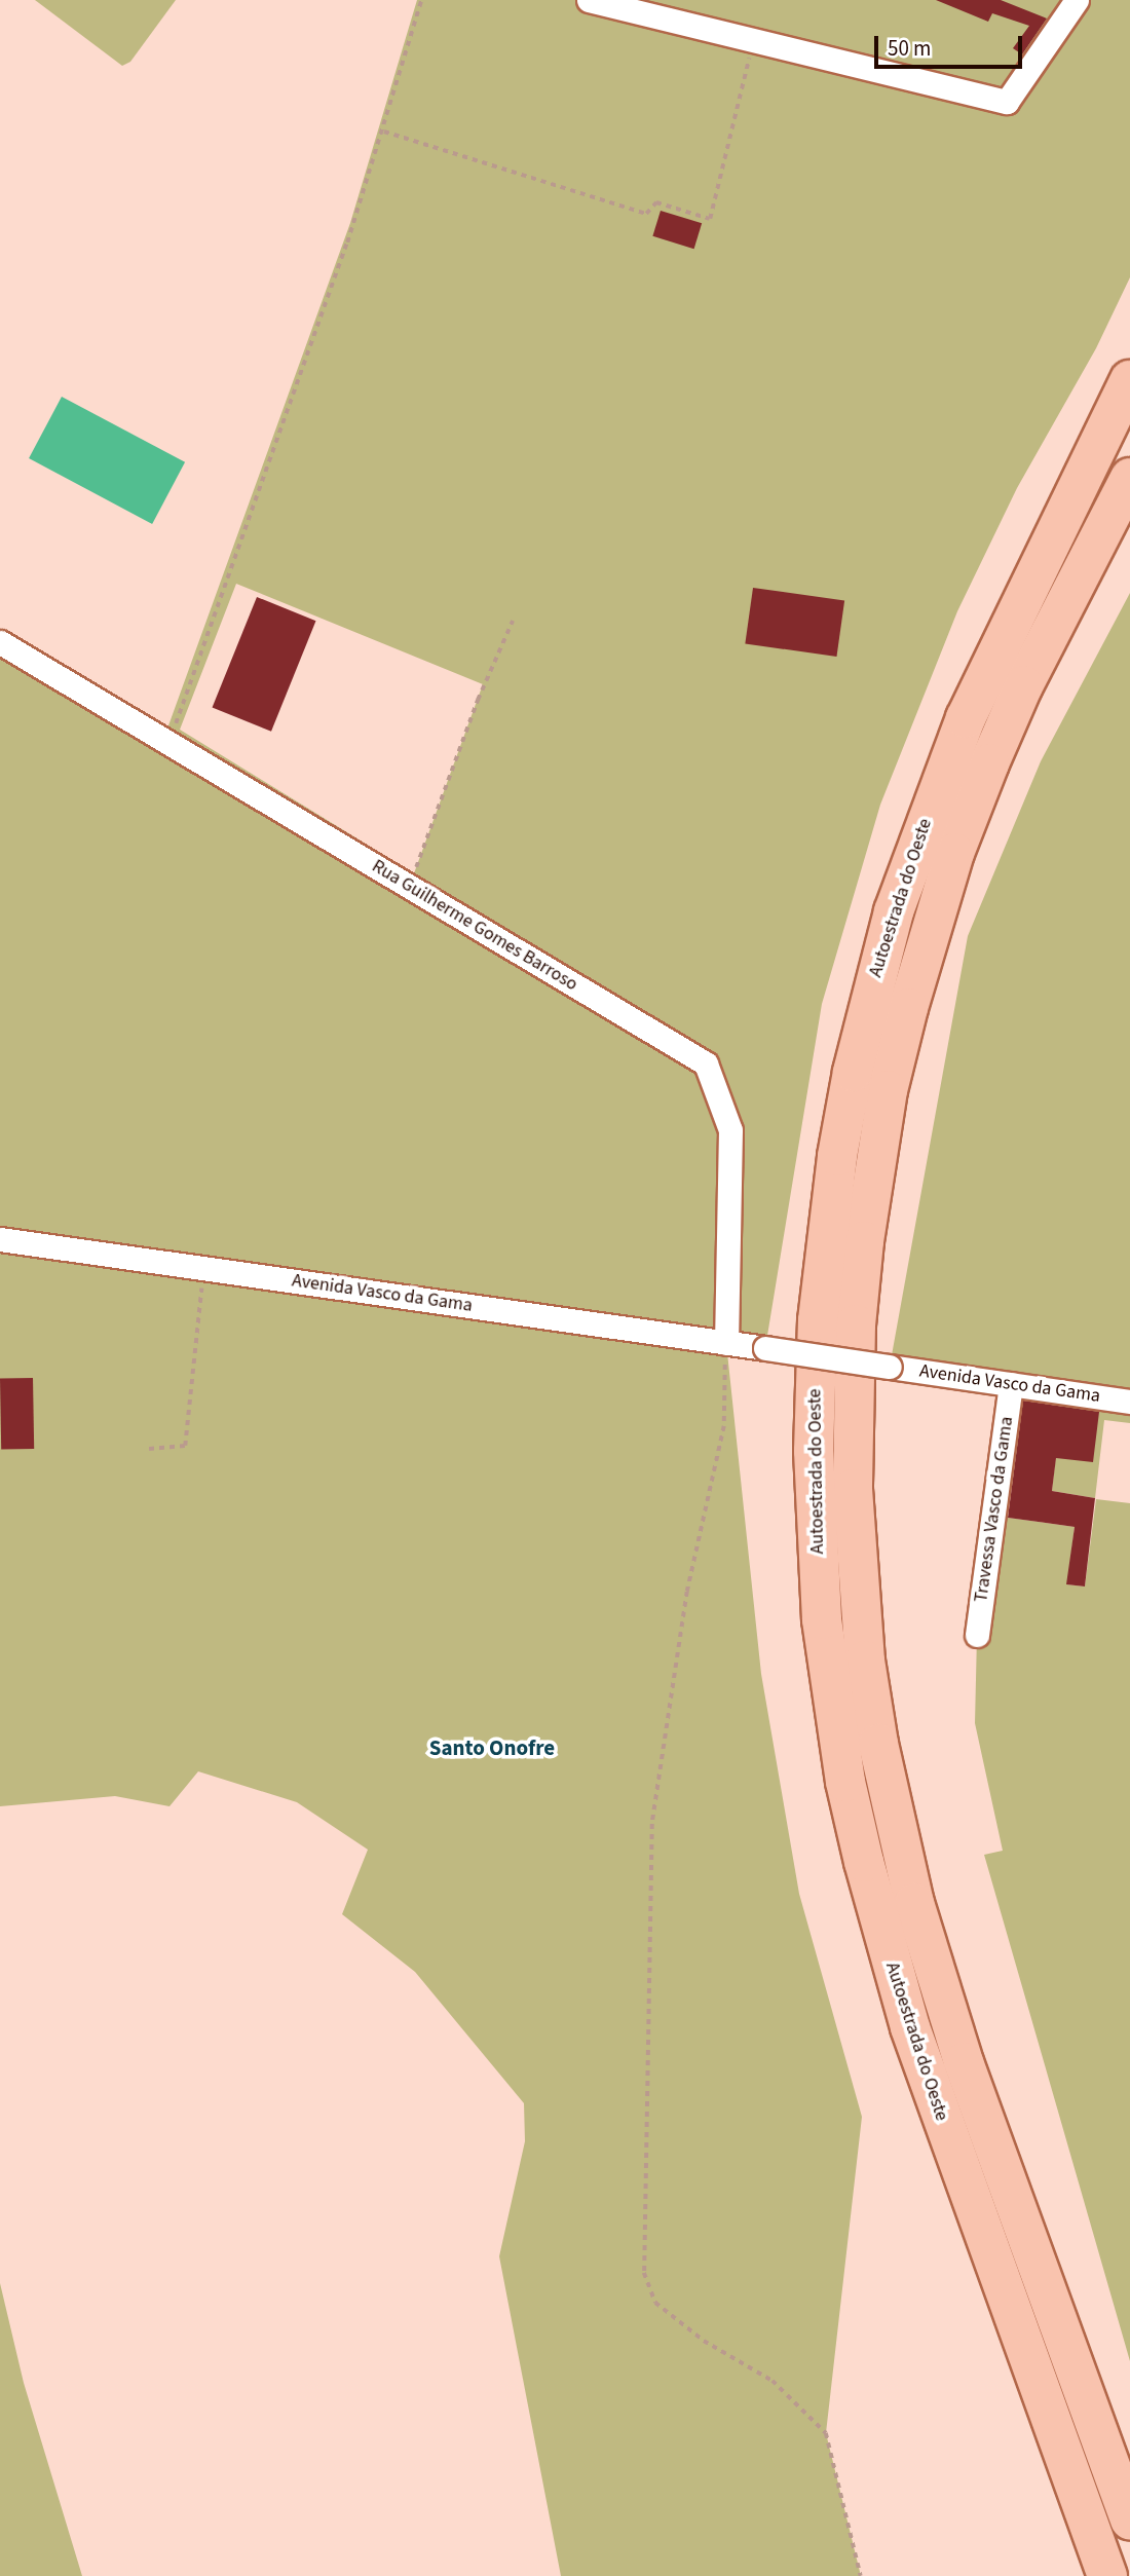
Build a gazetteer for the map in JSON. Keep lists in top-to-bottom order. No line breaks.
{"streets":{"highway":["Autoestrada do Oeste"],"street":["Rua Guilherme Gomes Barroso","Avenida Vasco da Gama","Travessa Vasco da Gama"]},"crossings":[["Rua Guilherme Gomes Barroso","Avenida Vasco da Gama"],["Avenida Vasco da Gama","Travessa Vasco da Gama"]],"districts":["Santo Onofre"],"scale_bar":"50 m"}
